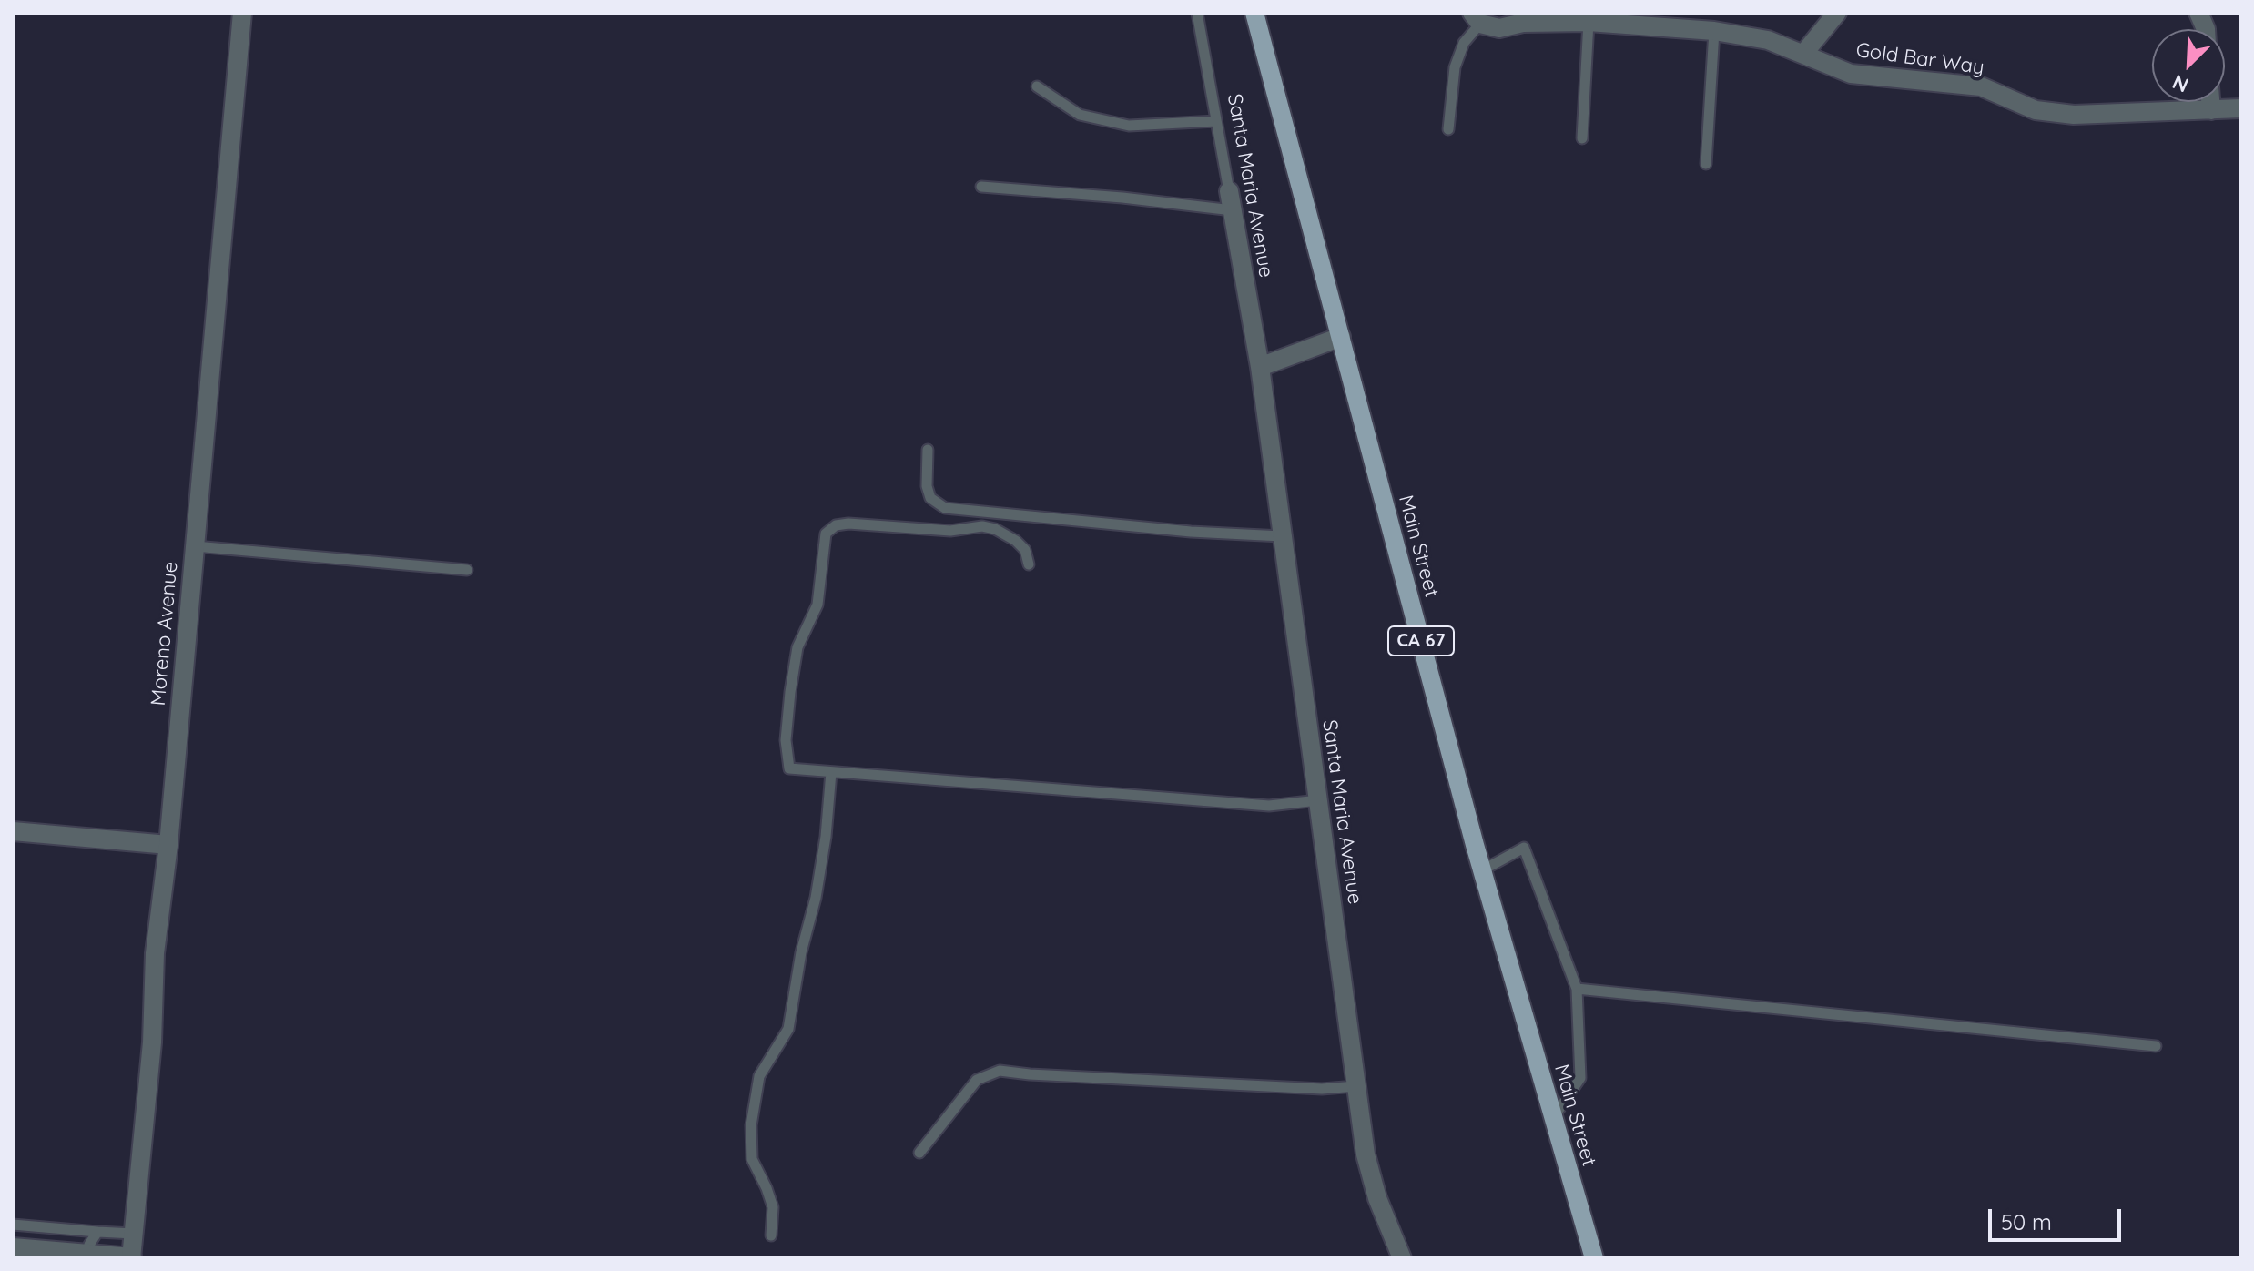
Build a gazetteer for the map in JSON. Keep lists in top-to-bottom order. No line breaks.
{"streets":{"main road":["Main Street","CA 67"],"street":["Gold Bar Way","Santa Maria Avenue","Moreno Avenue"]},"scale_bar":"50 m","north":"bottom left"}
